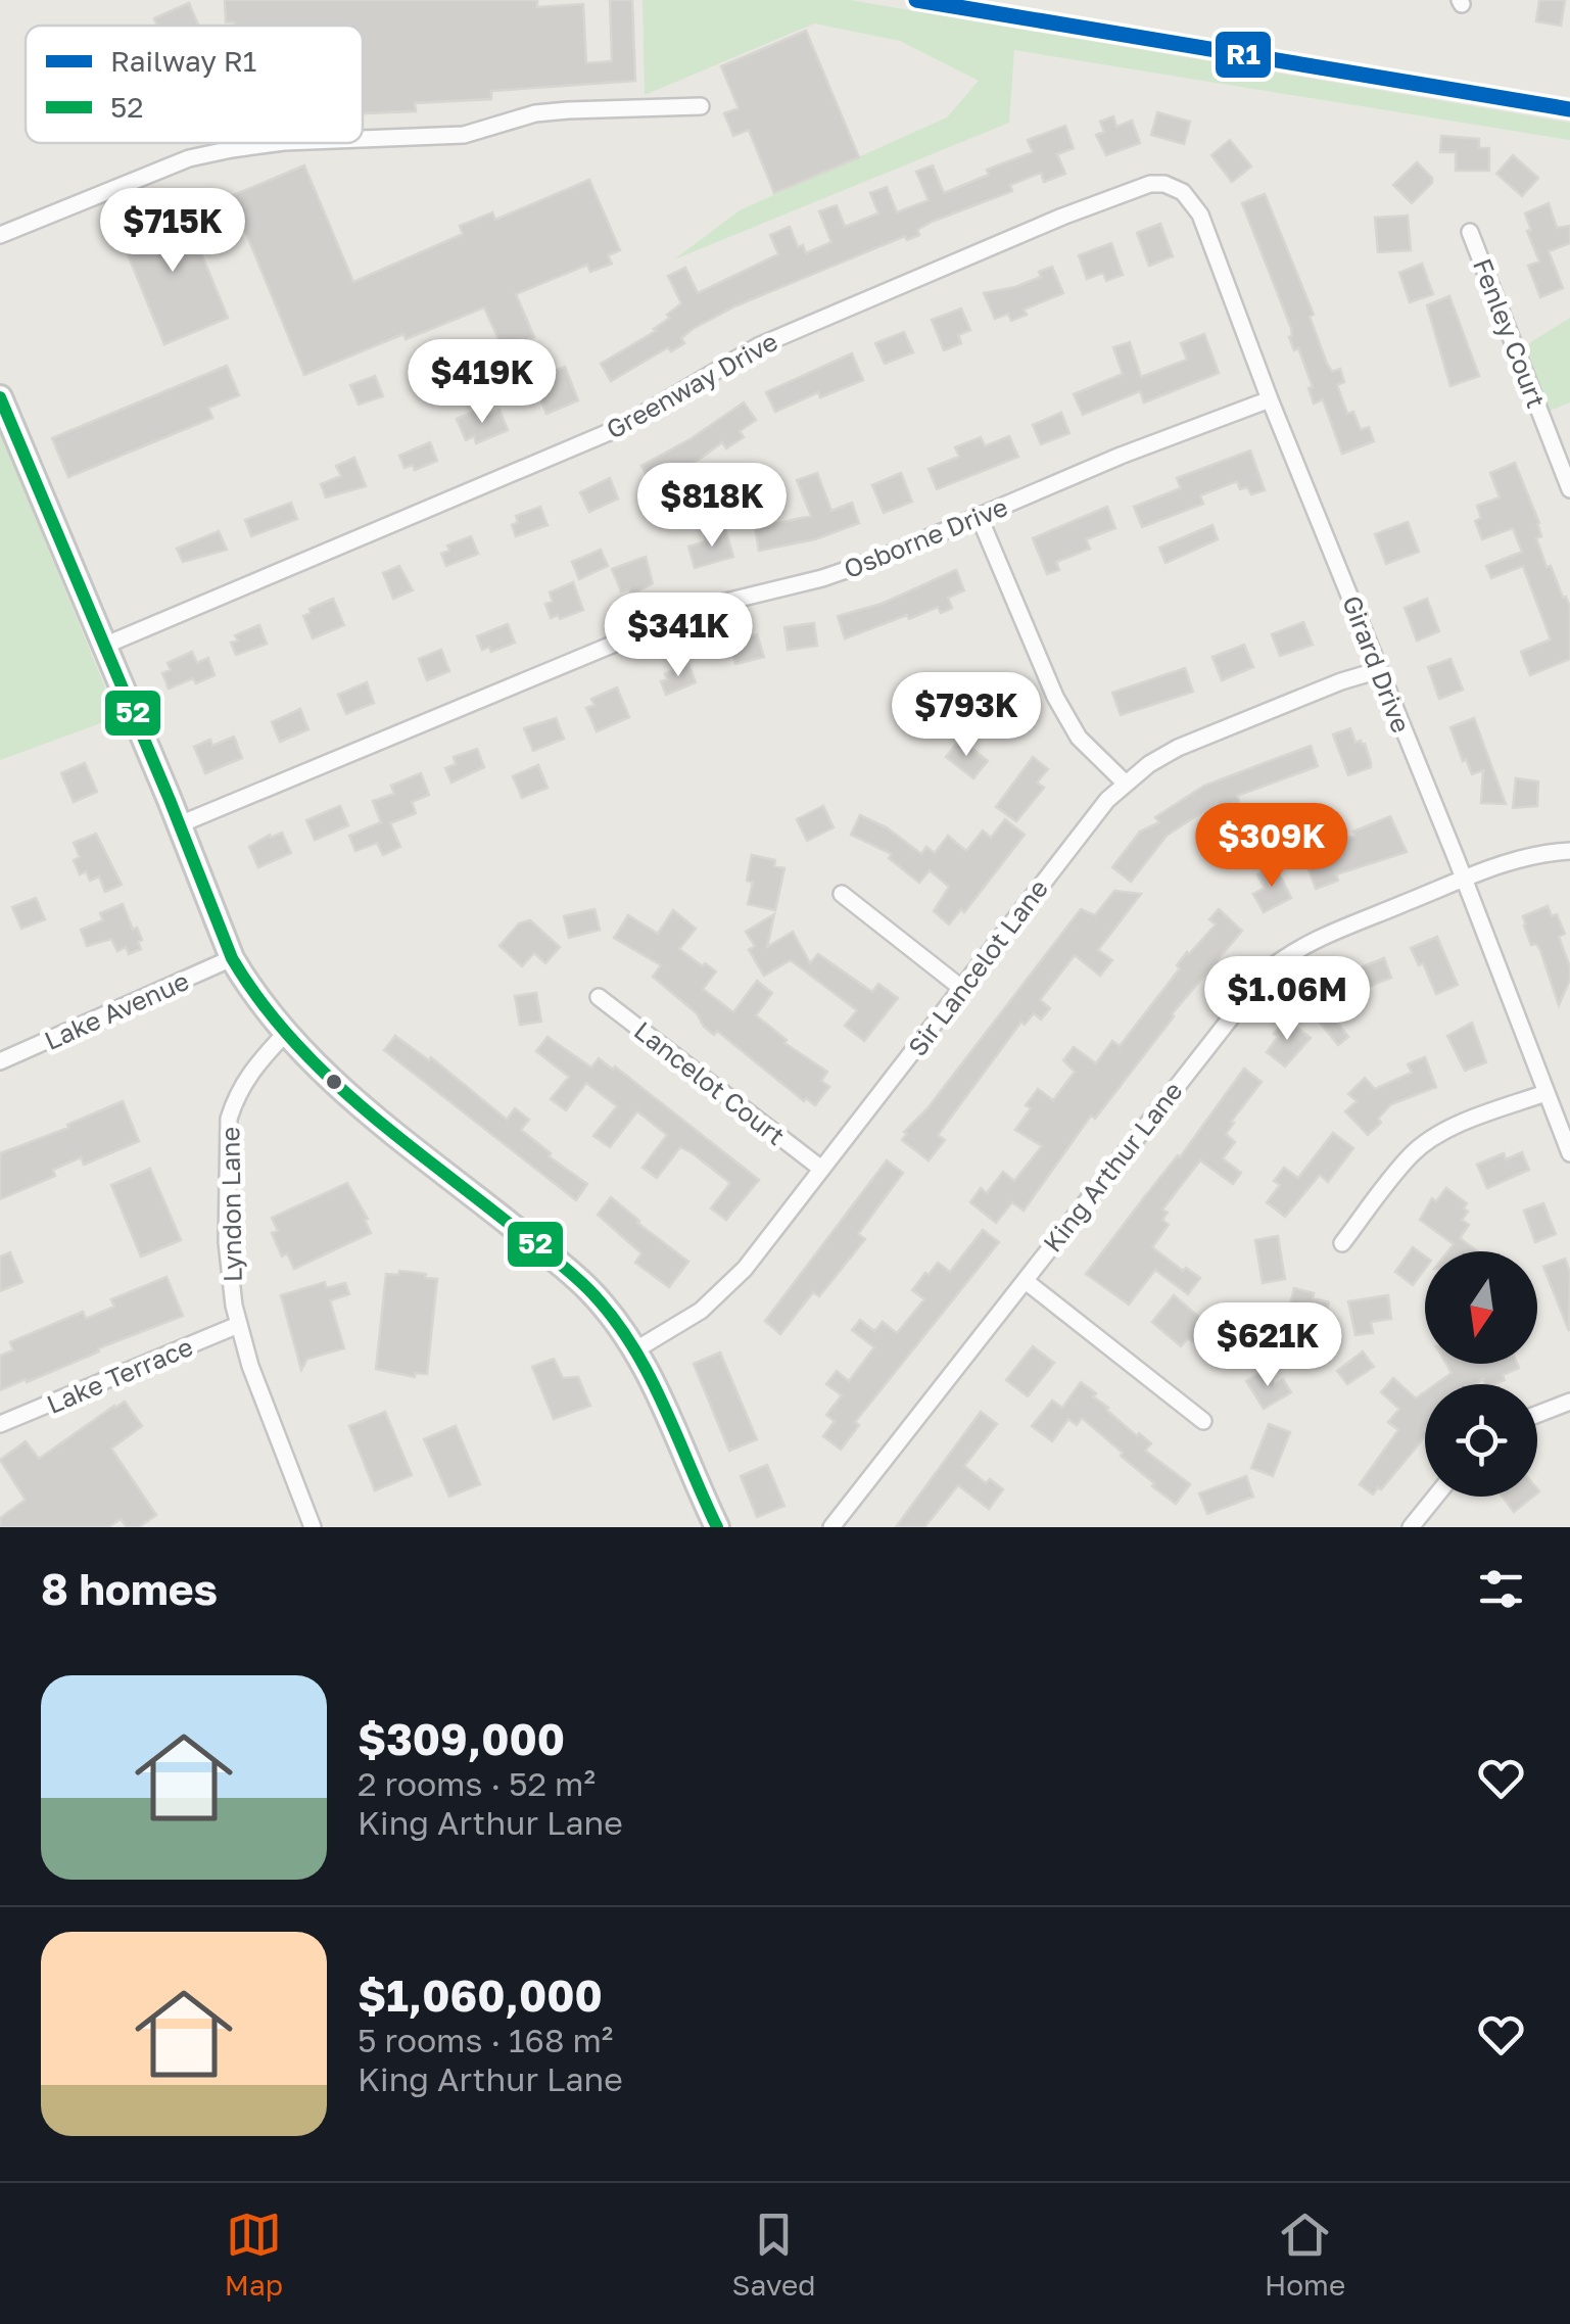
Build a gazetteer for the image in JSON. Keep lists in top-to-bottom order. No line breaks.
{"streets":{"street":["Fenley Court","Greenway Drive","Osborne Drive","Girard Drive","Sir Lancelot Lane","Lake Avenue","Lancelot Court","King Arthur Lane","Lyndon Lane","Lake Terrace"]},"crossings":[["Greenway Drive","Girard Drive"],["Osborne Drive","Girard Drive"],["Girard Drive","Sir Lancelot Lane"],["Girard Drive","King Arthur Lane"],["Sir Lancelot Lane","Lancelot Court"],["Lyndon Lane","Lake Terrace"]],"lines":["rail line R1","transit line 52"],"legend":["Railway R1","52"],"north":"bottom","page":{"price":["$715K","$419K","$818K","$341K","$793K","$309K","$1.06M","$621K"],"heading":"8 homes","list":[{"name":"$309,000","note":"2 rooms · 52 m² · King Arthur Lane"},{"name":"$1,060,000","note":"5 rooms · 168 m² · King Arthur Lane"}],"tabs":["Map","Saved","Home"]}}
